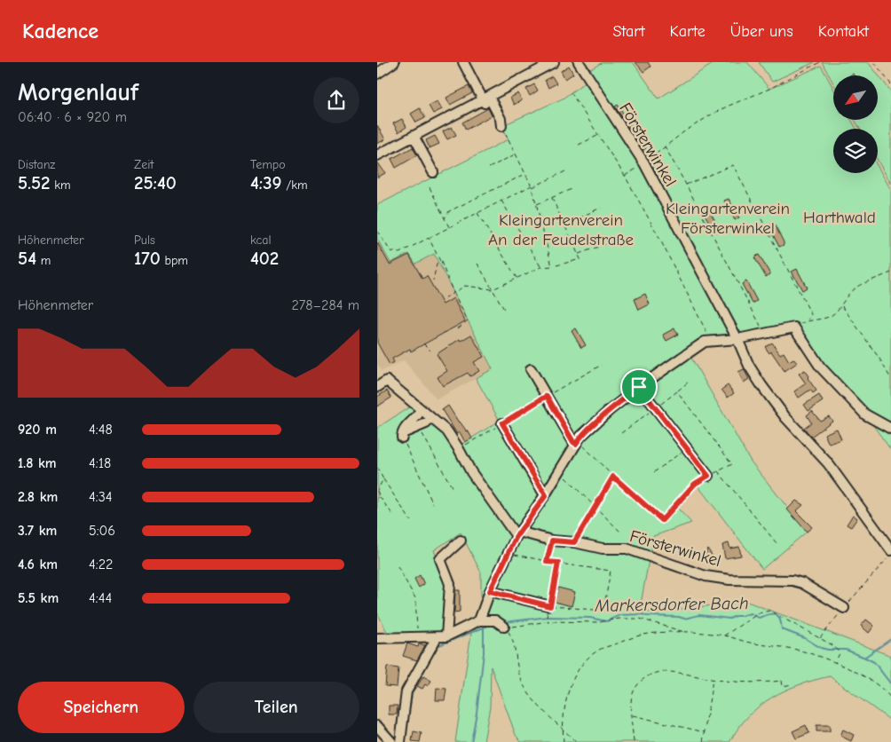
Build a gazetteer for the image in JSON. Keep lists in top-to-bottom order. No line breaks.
{"streets":{"street":["Försterwinkel"]},"water":["Markersdorfer Bach"],"parks":["Kleingartenverein Försterwinkel","Harthwald","Kleingartenverein An der Feudelstraße"],"north":"bottom left","page":{"header":"Kadence","nav":["Start","Karte","Über uns","Kontakt"],"heading":["Morgenlauf","06:40 · 6 × 920 m"],"stats":[["Distanz","5.52 km"],["Zeit","25:40"],["Tempo","4:39 /km"],["Höhenmeter","54 m"],["Puls","170 bpm"],["kcal","402"]],"chart":["Höhenmeter","278–284 m"],"list":[{"name":"920 m","note":"4:48"},{"name":"1.8 km","note":"4:18"},{"name":"2.8 km","note":"4:34"},{"name":"3.7 km","note":"5:06"},{"name":"4.6 km","note":"4:22"},{"name":"5.5 km","note":"4:44"}],"buttons":["Speichern","Teilen"]}}
